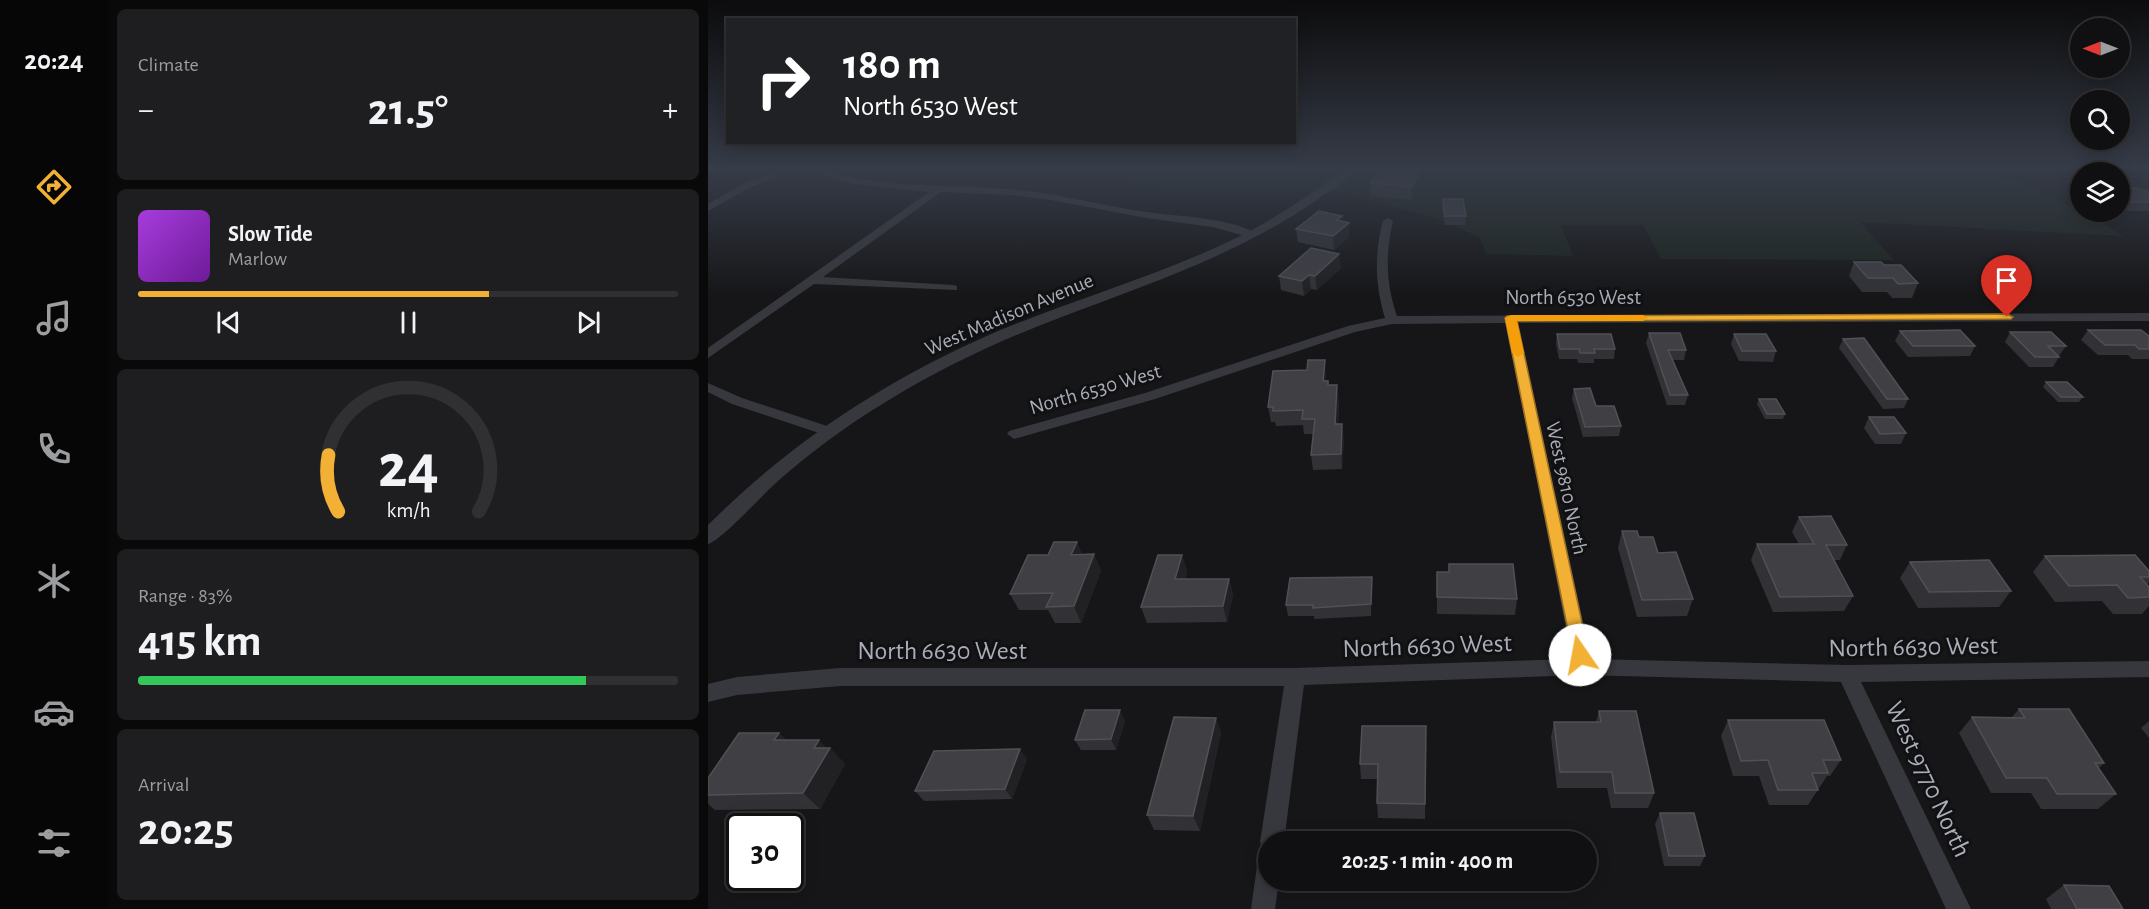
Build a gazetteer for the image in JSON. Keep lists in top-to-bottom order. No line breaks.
{"streets":{"street":["North 6530 West","West Madison Avenue","West 9810 North","North 6630 West","West 9770 North"]},"crossings":[["North 6530 West","West 9810 North"],["West 9810 North","North 6630 West"],["North 6630 West","West 9770 North"]],"north":"left","page":{"tabs":"20:24","tile":["Climate",["Range · 83%","415 km"],["Arrival","20:25"]],"turn":["180 m","North 6530 West"],"heat":["−","21.5°","+"],"song":["Slow Tide","Marlow"],"limit":"30","trip":"20:25 · 1 min · 400 m","gauge":["24","km/h"]}}
